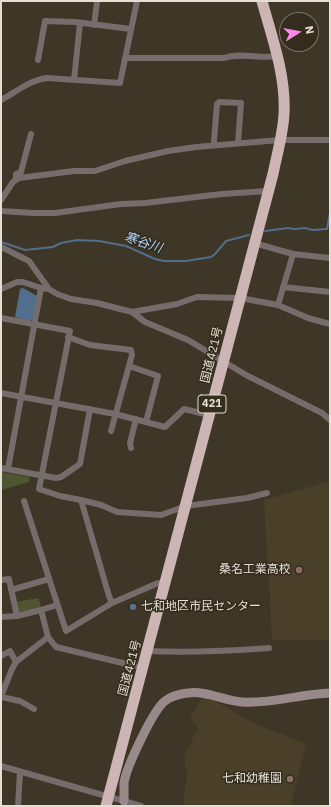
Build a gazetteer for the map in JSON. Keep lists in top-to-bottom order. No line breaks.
{"streets":{"highway":["国道421号","421"]},"water":["寒谷川"],"places":["桑名工業高校","七和地区市民センター","七和幼稚園"],"north":"right"}
